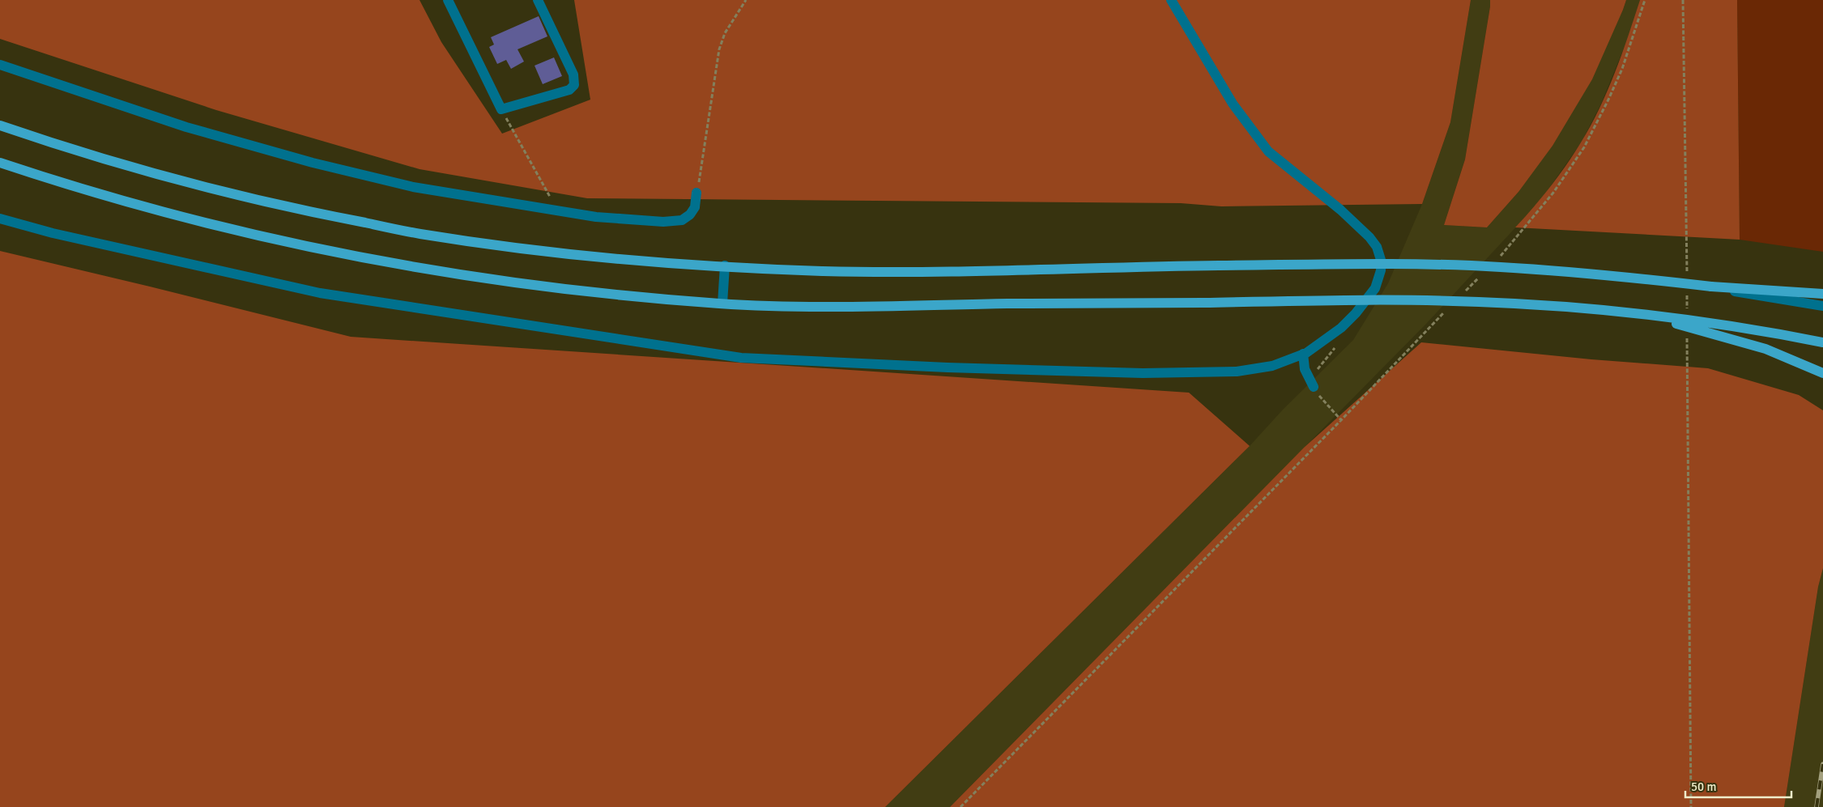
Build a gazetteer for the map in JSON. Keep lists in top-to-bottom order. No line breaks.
{"scale_bar":"50 m"}
